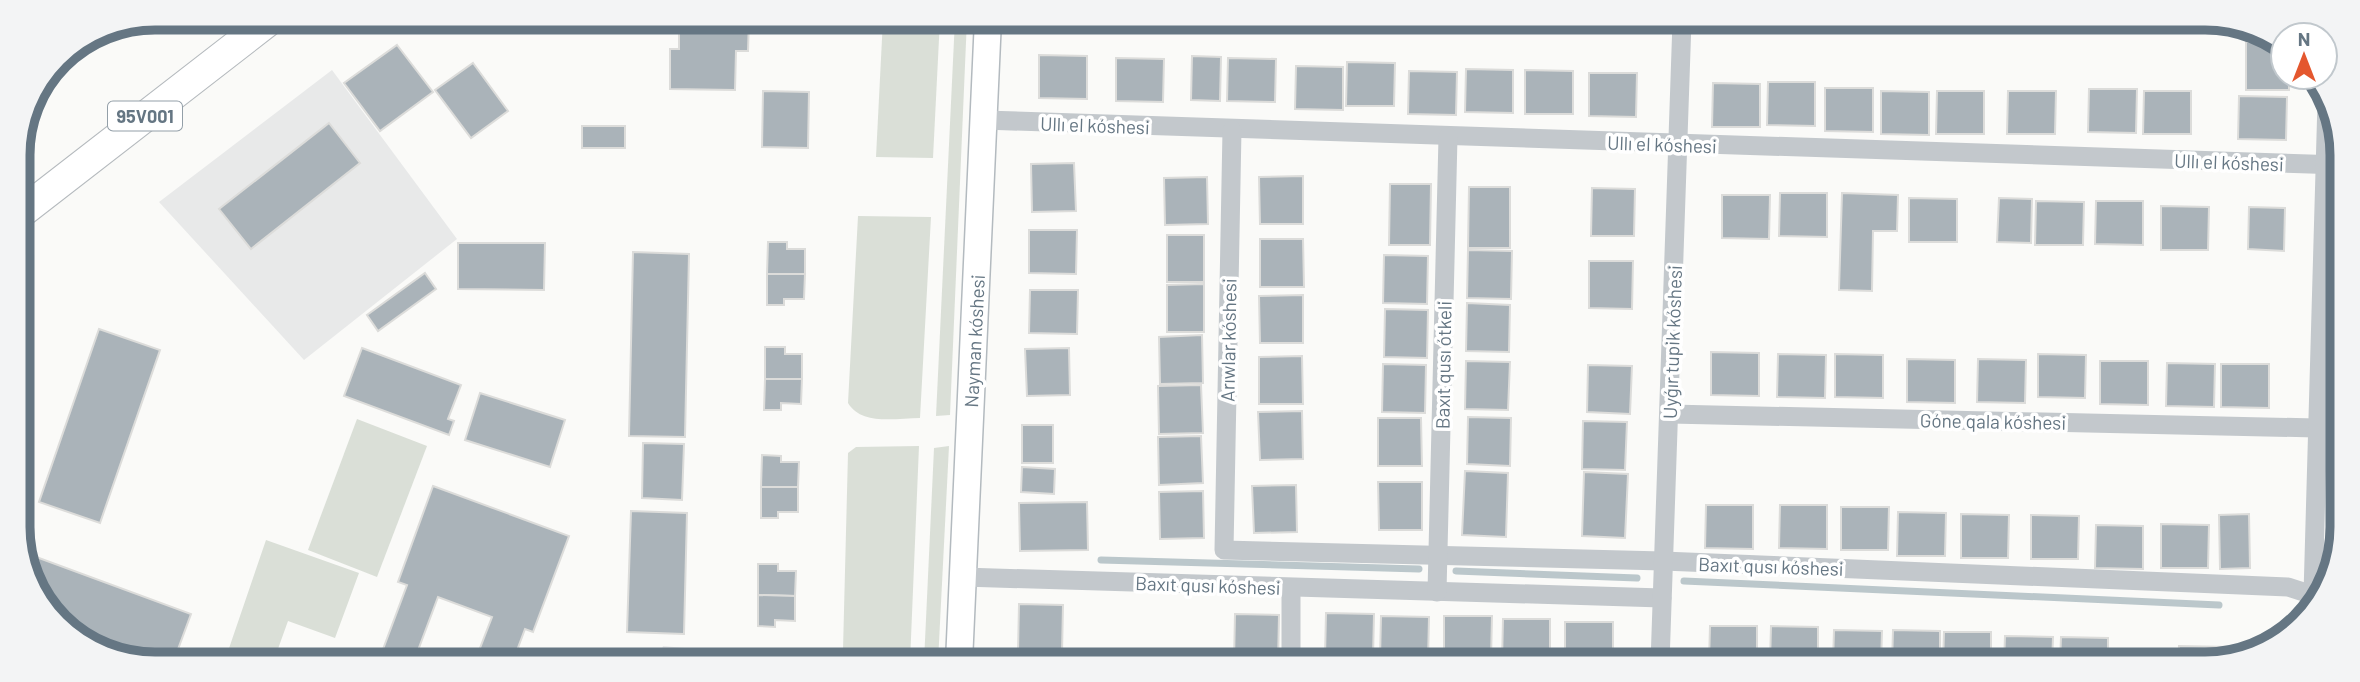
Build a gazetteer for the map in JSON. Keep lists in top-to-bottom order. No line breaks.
{"streets":{"main road":["95V001","Nayman kóshesi"],"street":["Ullı el kóshesi","Arıwlar kóshesi","Uyǵır tupik kóshesi","Baxıt qusı ótkeli","Góne qala kóshesi","Baxıt qusı kóshesi"]},"crossings":[["Ullı el kóshesi","Arıwlar kóshesi"],["Ullı el kóshesi","Nayman kóshesi"],["Ullı el kóshesi","Uyǵır tupik kóshesi"],["Ullı el kóshesi","Baxıt qusı ótkeli"],["Arıwlar kóshesi","Baxıt qusı kóshesi"],["Nayman kóshesi","Baxıt qusı kóshesi"],["Uyǵır tupik kóshesi","Góne qala kóshesi"],["Uyǵır tupik kóshesi","Baxıt qusı kóshesi"],["Baxıt qusı ótkeli","Baxıt qusı kóshesi"]],"north":"top"}
